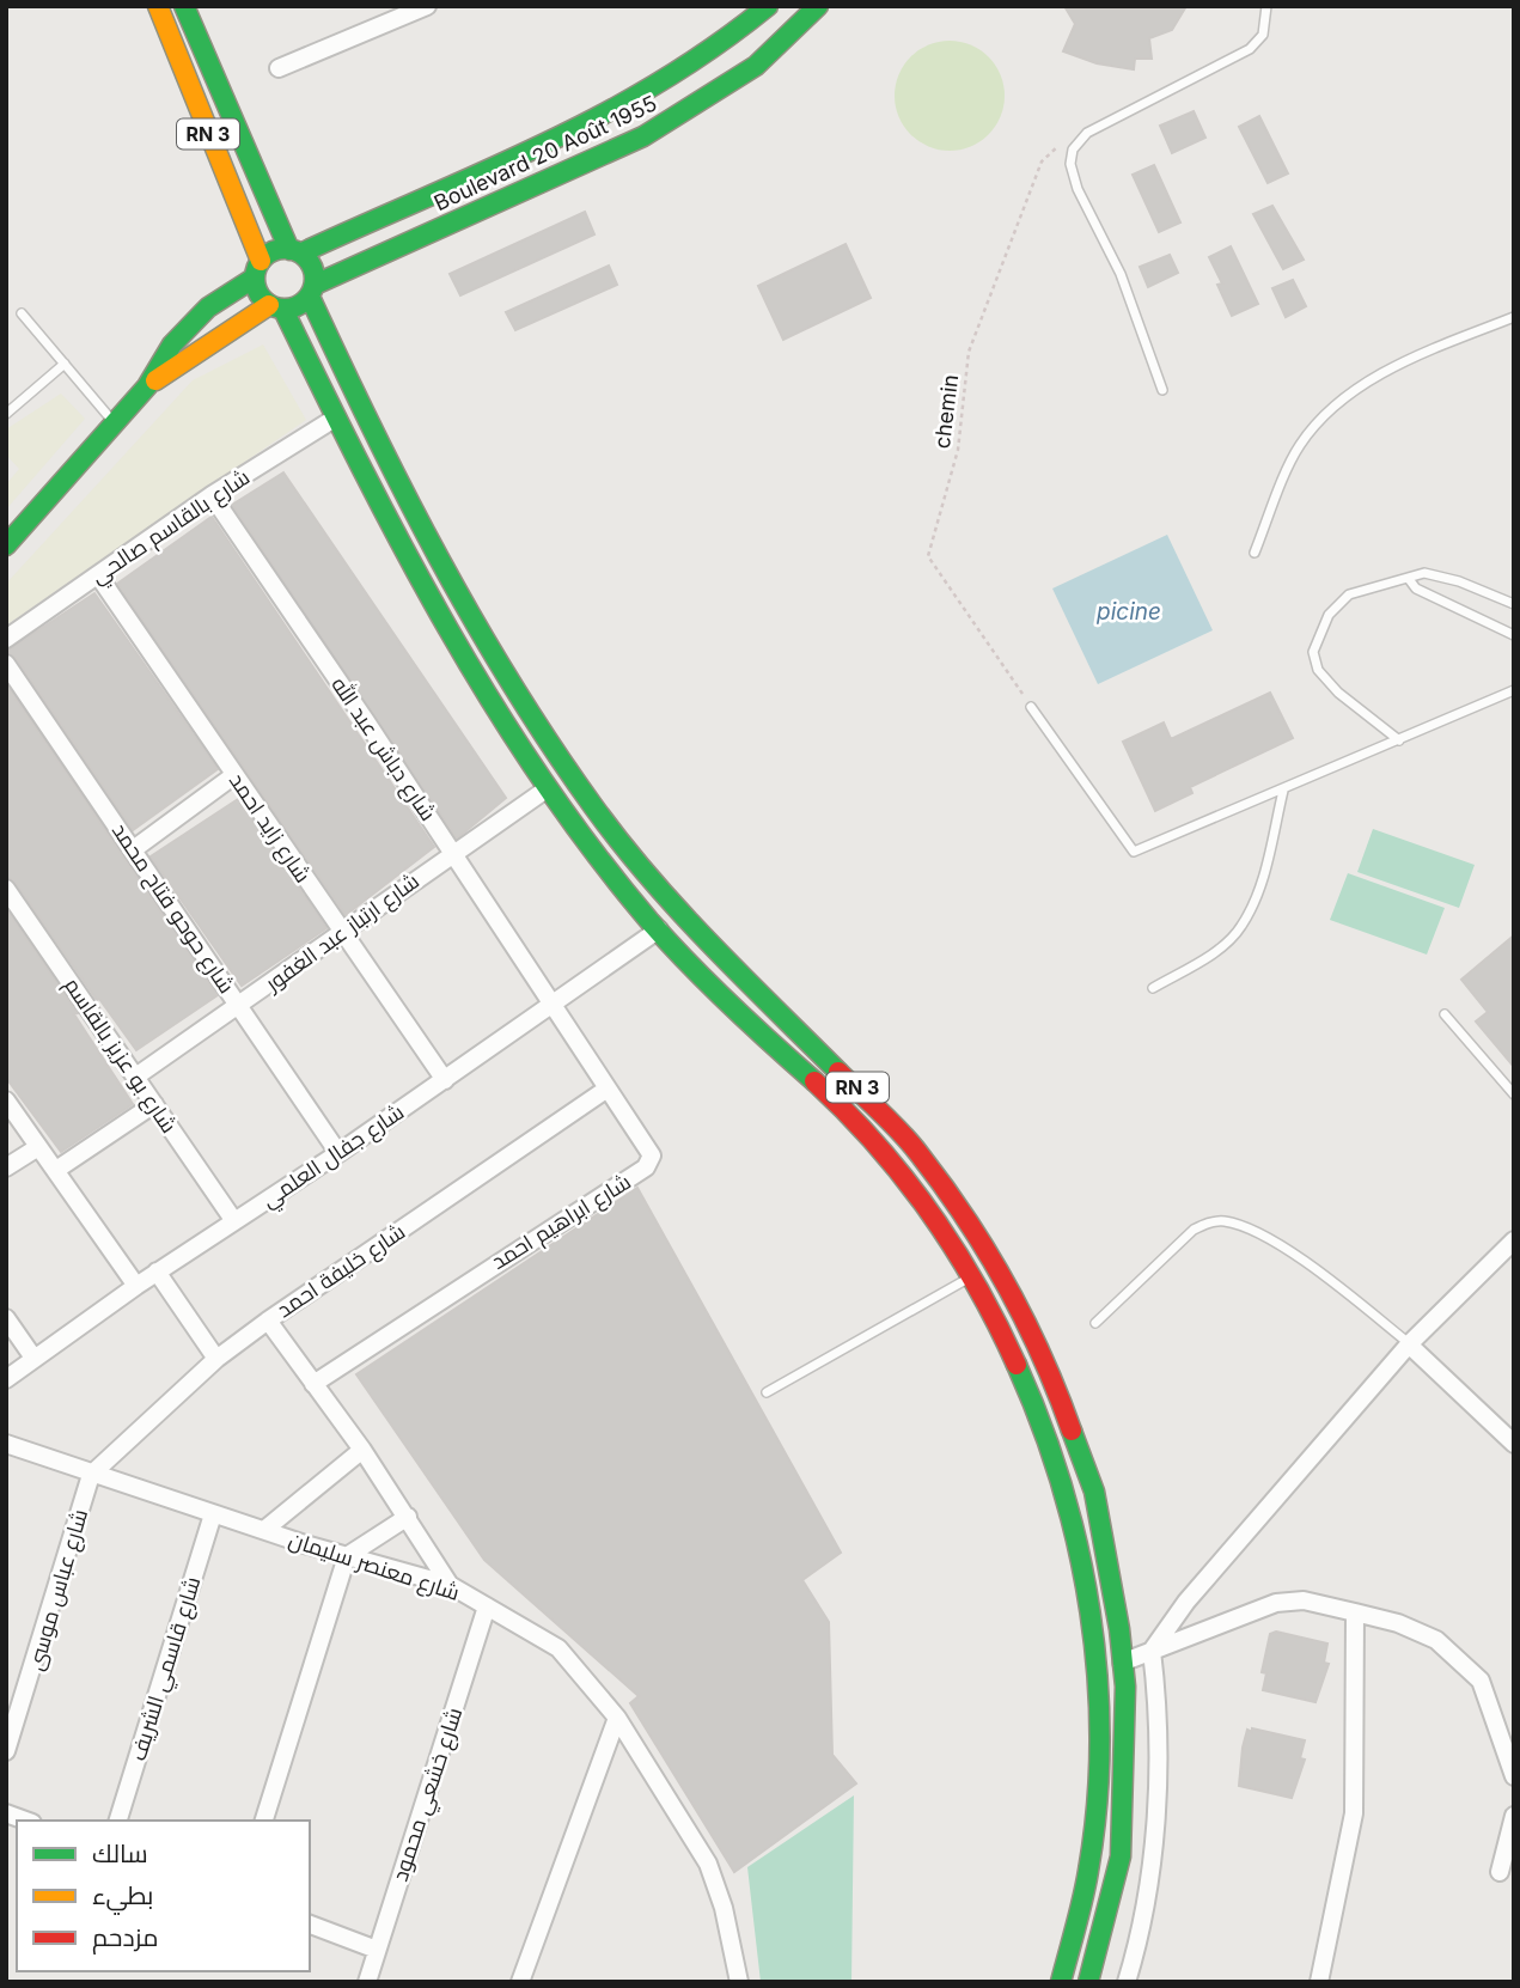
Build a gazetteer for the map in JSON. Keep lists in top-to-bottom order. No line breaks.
{"streets":{"main road":["RN 3","Boulevard 20 Août 1955"],"street":["شارع بالقاسم صالحي","شارع دباش عبد الله","شارع زايد احمد","شارع حوحو فتاح محمد","شارع ارتباز عبد الغفور","شارع بو عزيز بالقاسم","شارع جفال العلمي","شارع ابراهيم احمد","شارع خليفة احمد","شارع معنصر سليمان","شارع عباس موسى","شارع قاسمي الشريف","شارع خشعي محمود"],"path":["chemin"]},"crossings":[["RN 3","Boulevard 20 Août 1955"],["RN 3","شارع بالقاسم صالحي"],["RN 3","شارع ارتباز عبد الغفور"],["RN 3","شارع جفال العلمي"],["شارع بالقاسم صالحي","شارع دباش عبد الله"],["شارع بالقاسم صالحي","شارع زايد احمد"],["شارع دباش عبد الله","شارع ارتباز عبد الغفور"],["شارع دباش عبد الله","شارع جفال العلمي"],["شارع دباش عبد الله","شارع ابراهيم احمد"],["شارع زايد احمد","شارع ارتباز عبد الغفور"],["شارع زايد احمد","شارع جفال العلمي"],["شارع حوحو فتاح محمد","شارع ارتباز عبد الغفور"],["شارع حوحو فتاح محمد","شارع جفال العلمي"],["شارع ارتباز عبد الغفور","شارع بو عزيز بالقاسم"],["شارع بو عزيز بالقاسم","شارع جفال العلمي"],["شارع جفال العلمي","شارع ابراهيم احمد"],["شارع ابراهيم احمد","شارع خليفة احمد"],["شارع خليفة احمد","شارع معنصر سليمان"],["شارع خليفة احمد","شارع عباس موسى"],["شارع معنصر سليمان","شارع عباس موسى"],["شارع معنصر سليمان","شارع قاسمي الشريف"],["شارع معنصر سليمان","شارع خشعي محمود"]],"water":["picine"],"legend":["سالك","بطيء","مزدحم"]}
